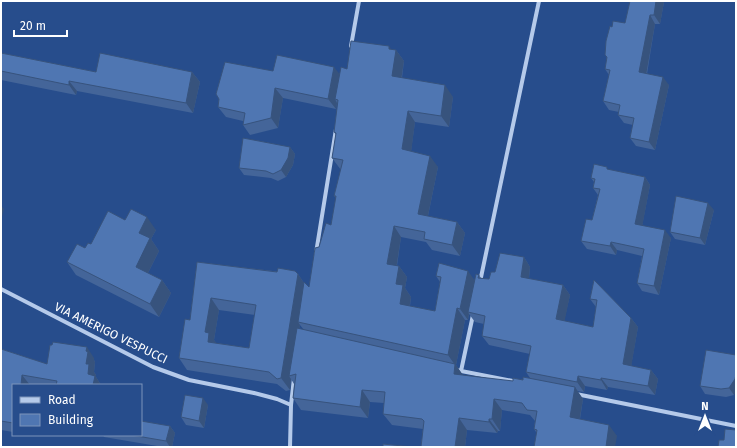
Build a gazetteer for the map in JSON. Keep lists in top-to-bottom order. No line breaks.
{"streets":{"street":["VIA AMERIGO VESPUCCI"]},"legend":["Road","Building"],"scale_bar":"20 m","north":"top"}
